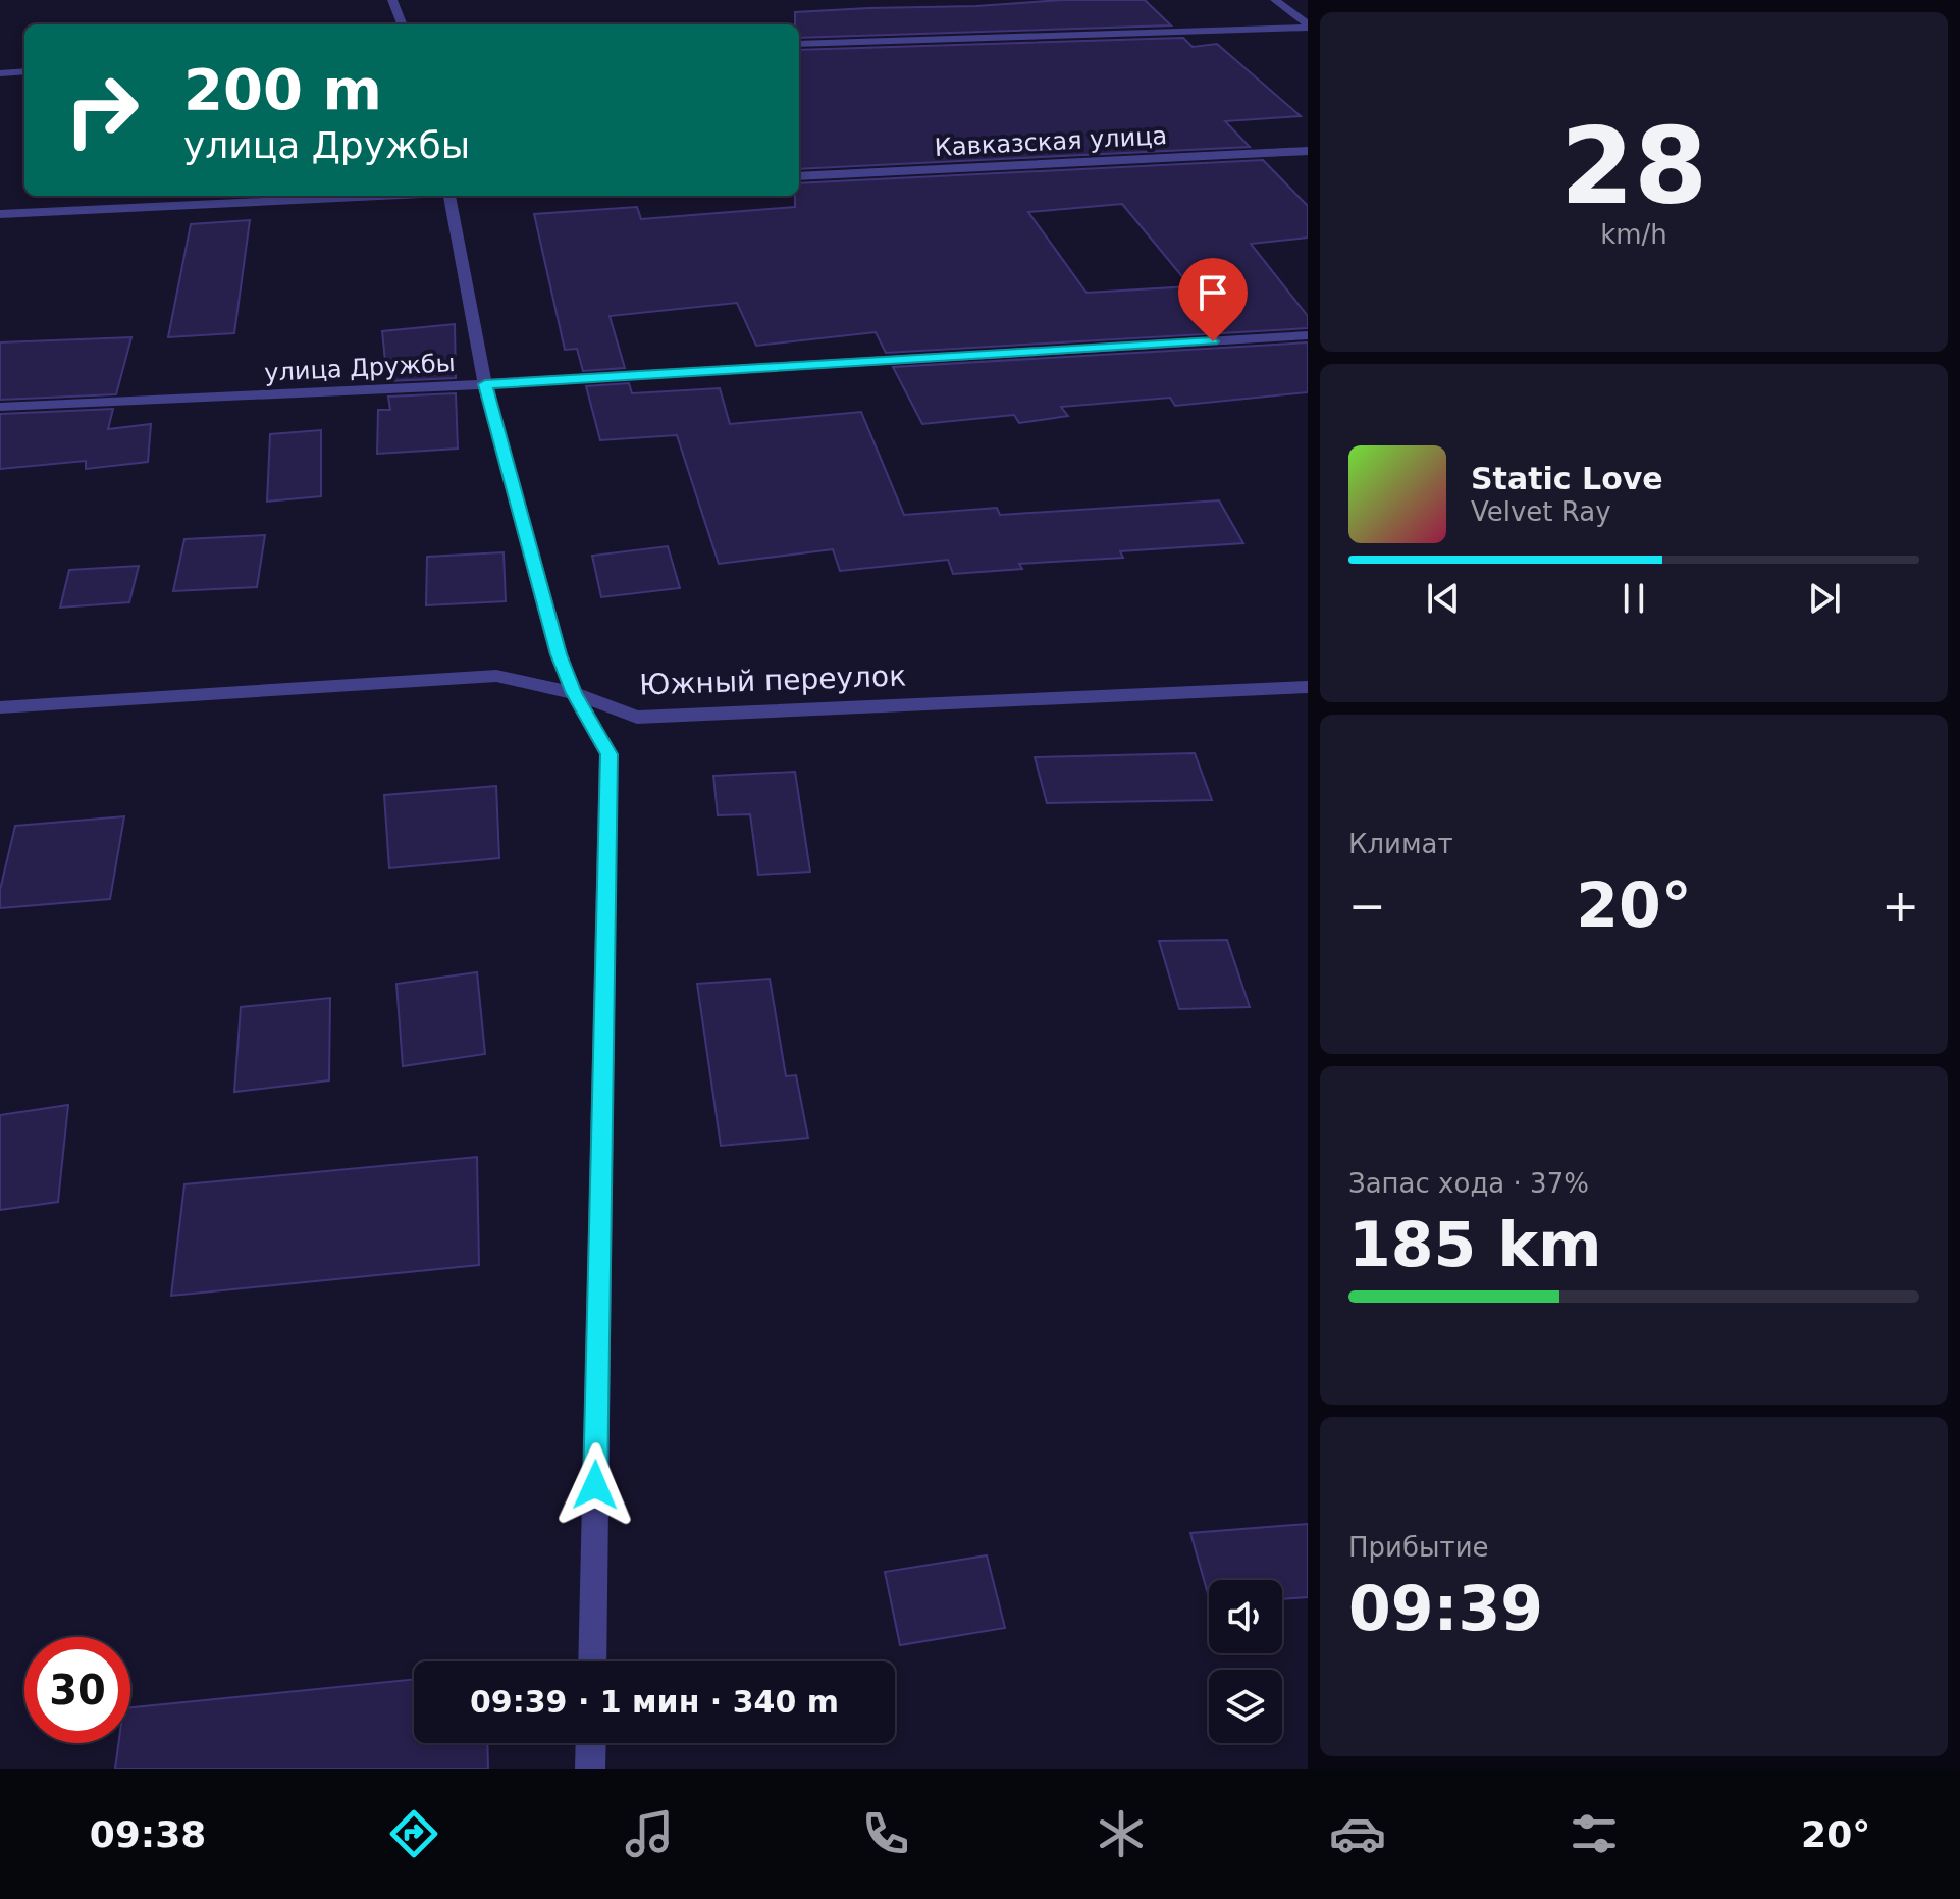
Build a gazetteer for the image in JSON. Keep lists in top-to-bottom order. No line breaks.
{"streets":{"street":["Кавказская улица","улица Дружбы","Южный переулок"]},"page":{"tile":[["28","km/h"],"Климат",["Запас хода · 37%","185 km"],["Прибытие","09:39"]],"turn":["200 m","улица Дружбы"],"song":["Static Love","Velvet Ray"],"heat":["−","20°","+"],"limit":"30","trip":"09:39 · 1 мин · 340 m","tabs":["09:38","20°"]}}
